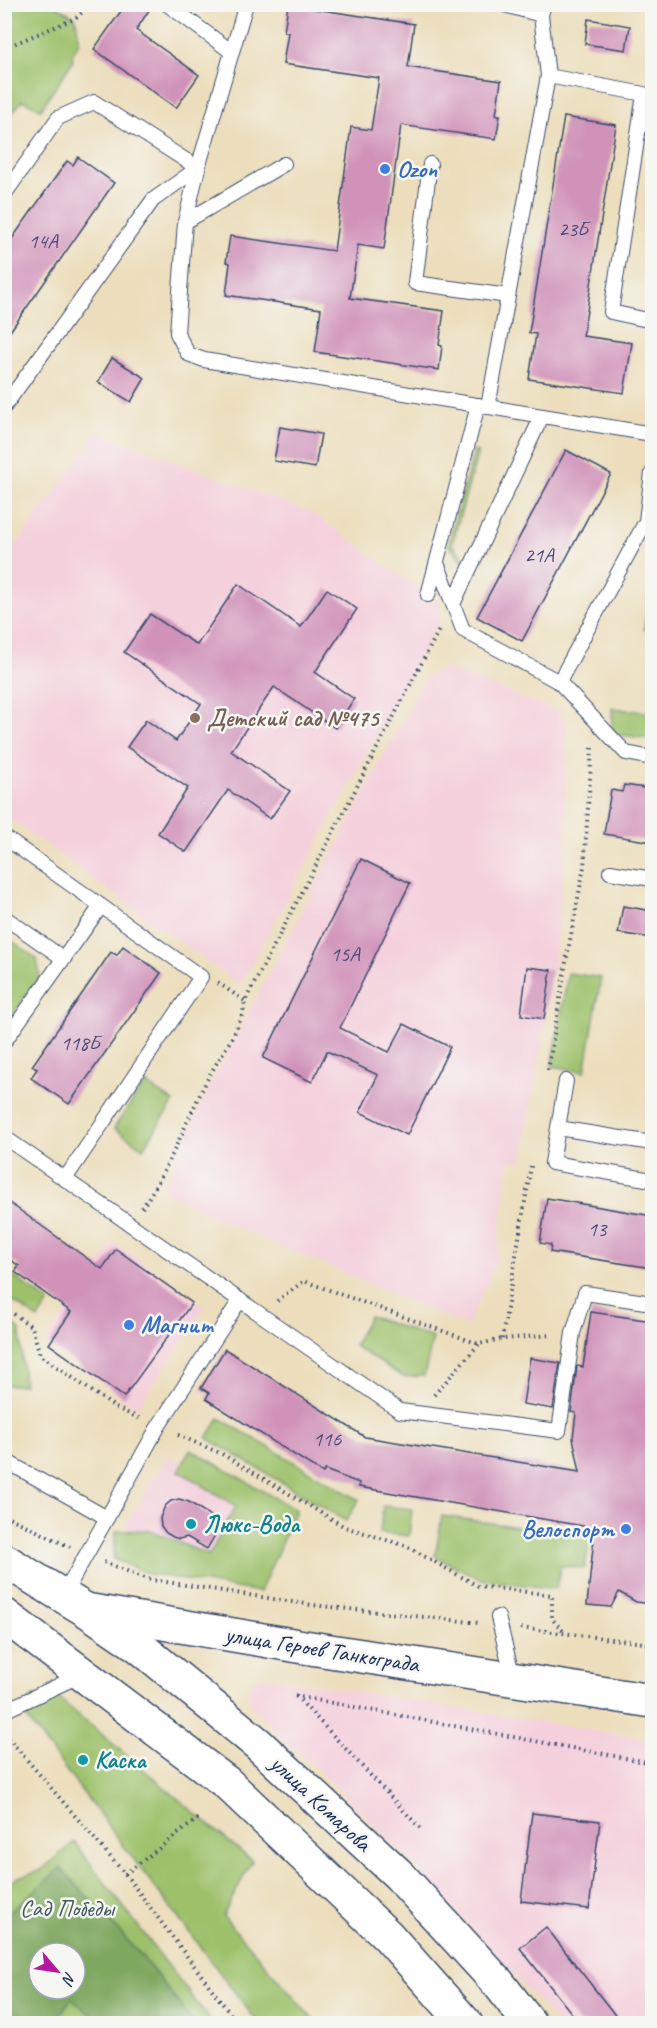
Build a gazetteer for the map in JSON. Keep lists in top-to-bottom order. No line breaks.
{"streets":{"main road":["улица Героев Танкограда","улица Комарова"]},"crossings":[["улица Героев Танкограда","улица Комарова"]],"parks":["Сад Победы"],"places":["Ozon","Детский сад №475","Магнит","Люкс-Вода","Велоспорт","Каска"],"house_numbers":["23Б","14А","21А","15А","118Б","13","116"],"north":"bottom right"}
